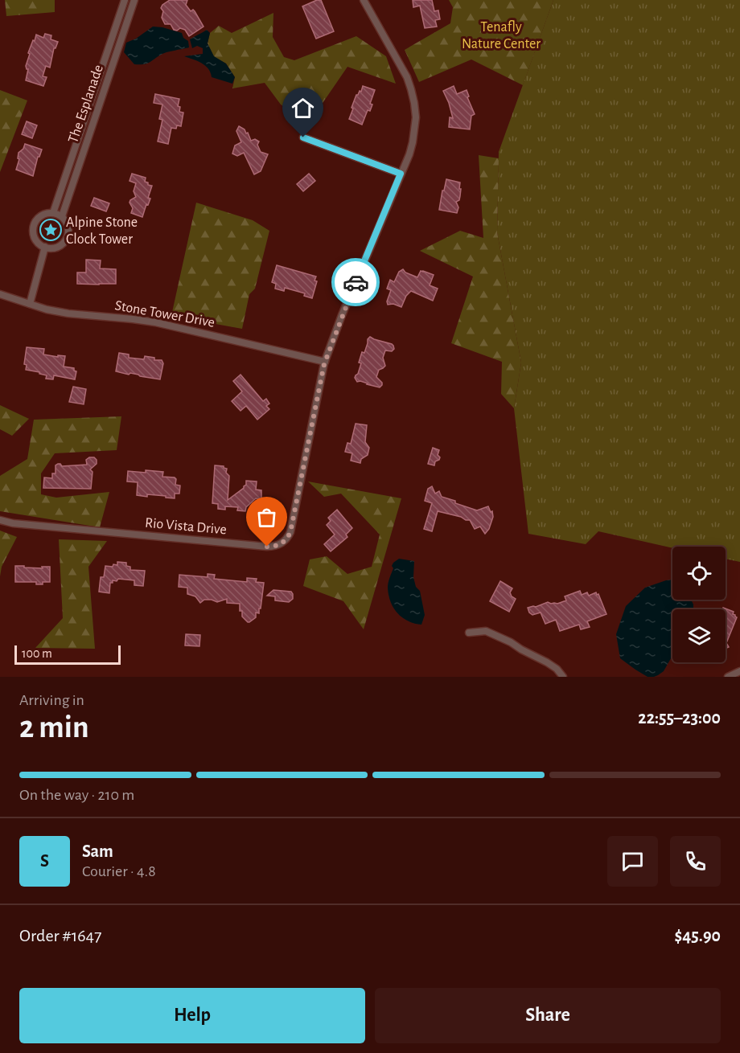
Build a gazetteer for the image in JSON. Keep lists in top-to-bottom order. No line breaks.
{"streets":{"street":["The Esplanade","Stone Tower Drive","Rio Vista Drive"]},"crossings":[["Stone Tower Drive","Rio Vista Drive"]],"parks":["Tenafly Nature Center"],"places":{"place":["Alpine Stone Clock Tower"]},"scale_bar":"100 m","page":{"scale":"100 m","heading":["2 min","Arriving in","22:55–23:00"],"panel":["Sam","Courier · 4.8","Order #1647","$45.90"],"bar":"On the way · 210 m","round":"S","buttons":["Help","Share"]}}
